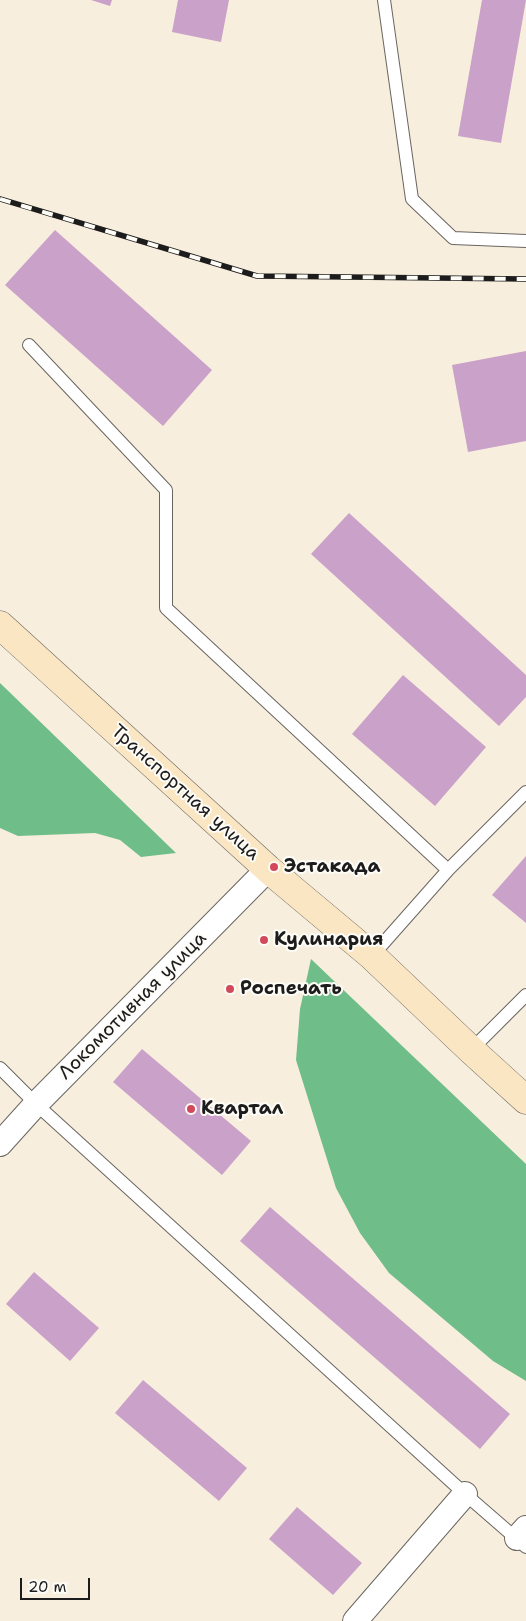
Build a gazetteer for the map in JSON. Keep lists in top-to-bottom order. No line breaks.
{"streets":{"street":["Транспортная улица","Локомотивная улица"]},"crossings":[["Транспортная улица","Локомотивная улица"]],"places":["Эстакада","Кулинария","Роспечать","Квартал"],"scale_bar":"20 m"}
